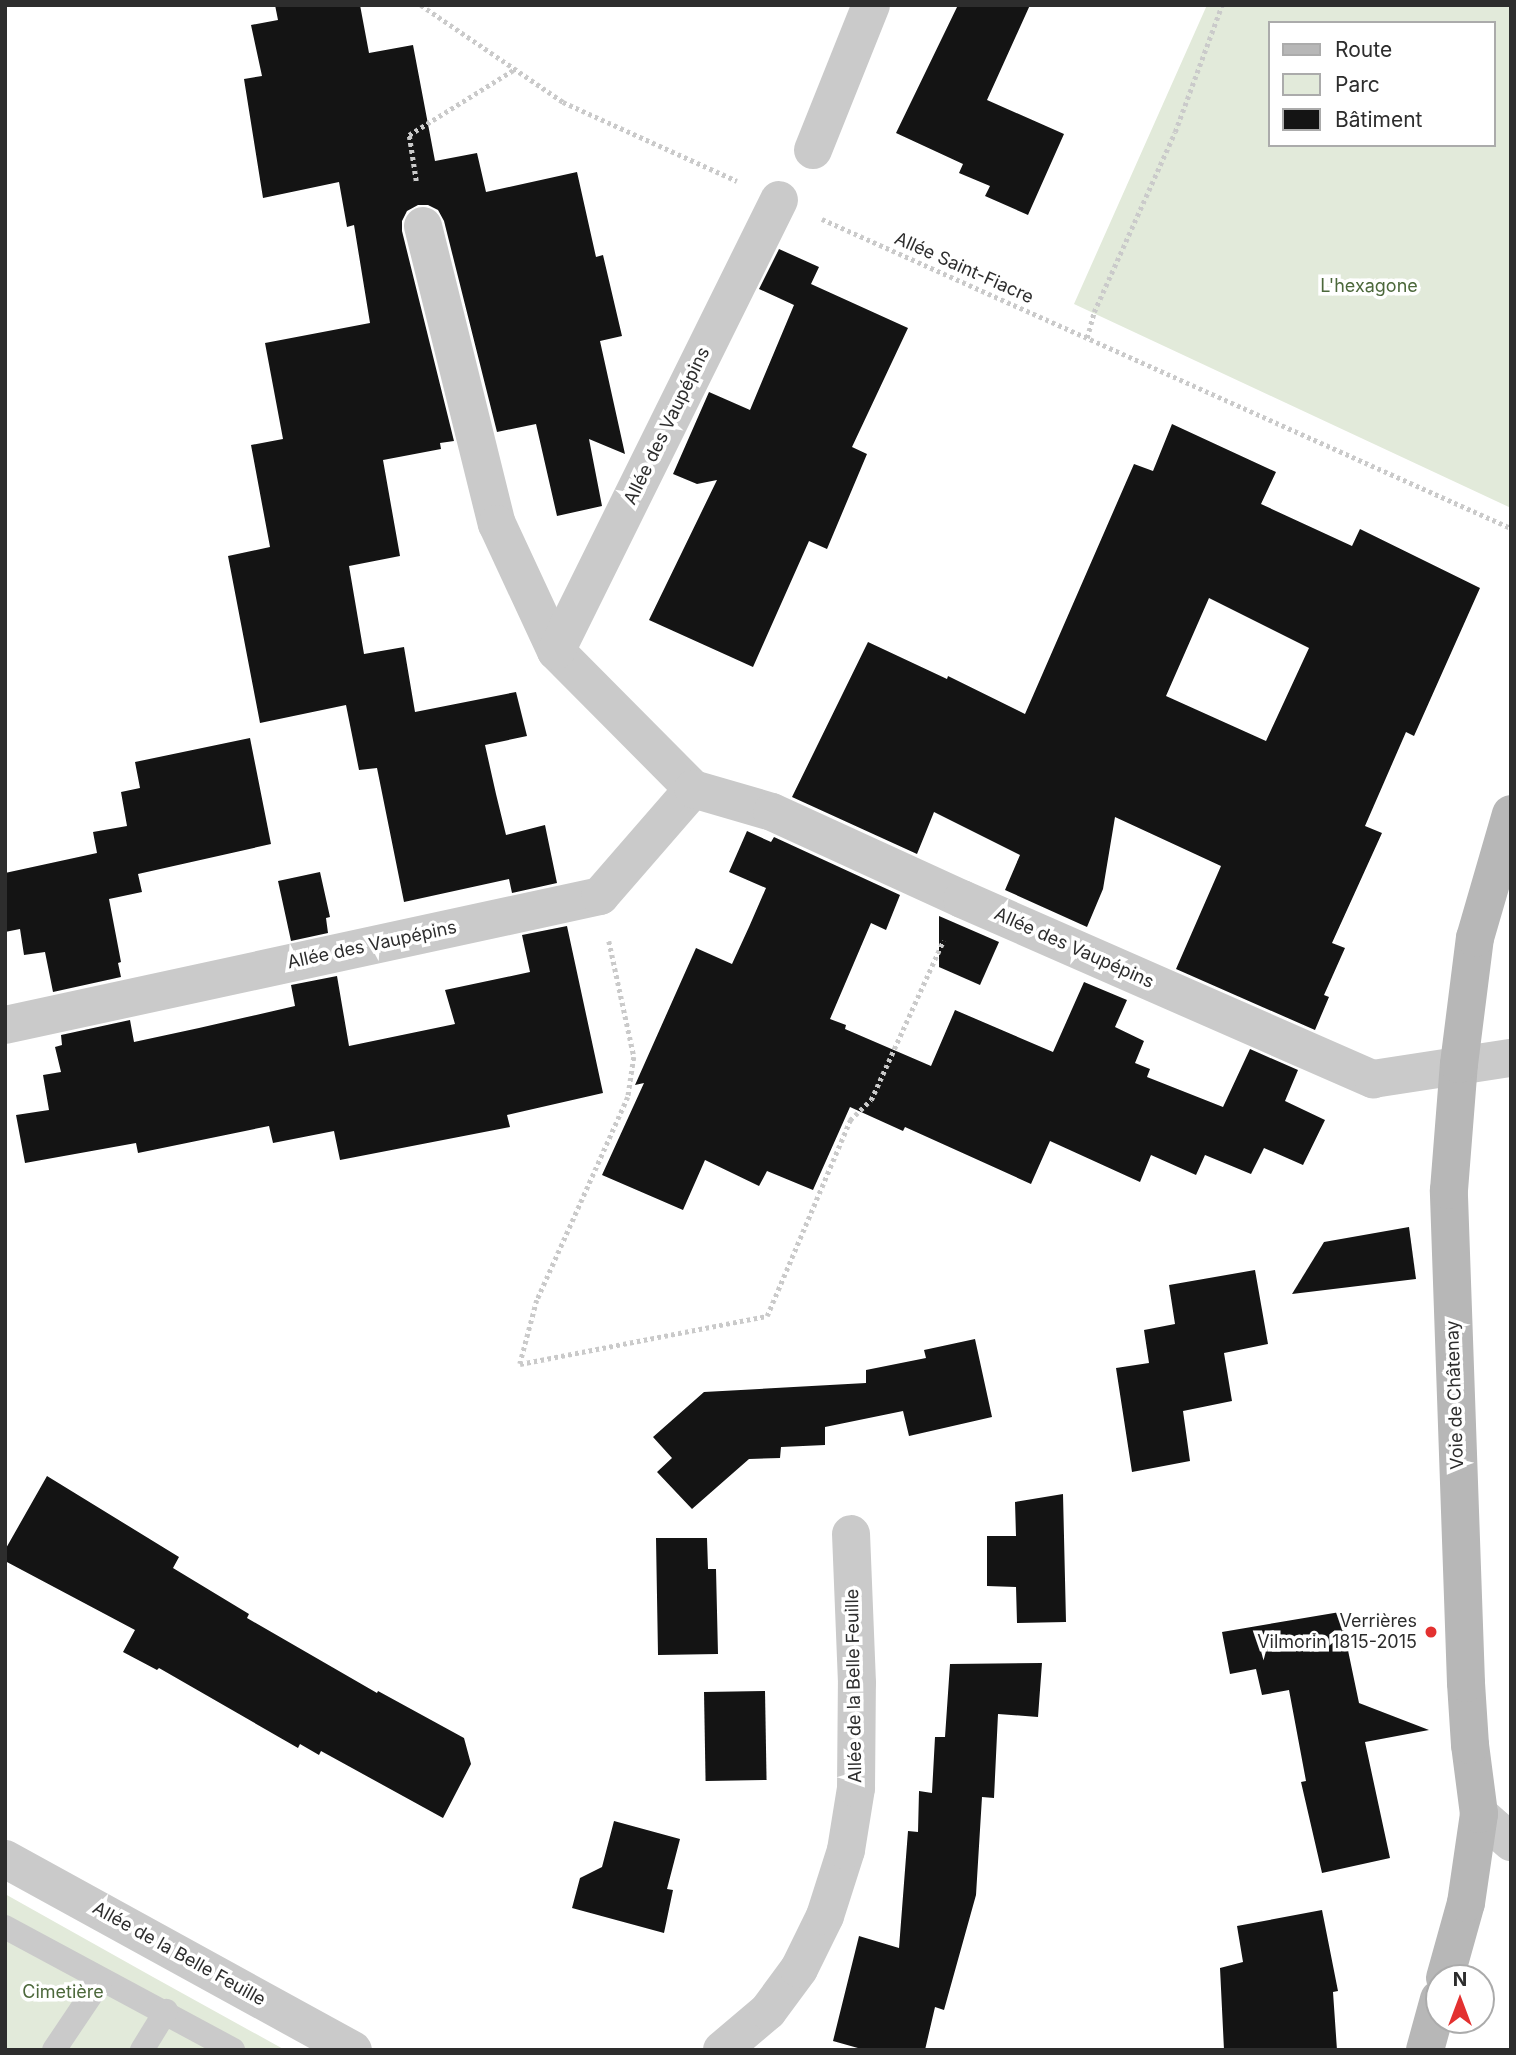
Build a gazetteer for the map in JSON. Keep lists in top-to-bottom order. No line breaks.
{"streets":{"street":["Allée des Vaupépins","Voie de Châtenay","Allée de la Belle Feuille"],"path":["Allée Saint-Fiacre"]},"crossings":[["Allée Saint-Fiacre","Allée des Vaupépins"],["Allée des Vaupépins","Voie de Châtenay"]],"parks":["L'hexagone","Cimetière"],"places":["Verrières Vilmorin 1815-2015"],"legend":["Route","Parc","Bâtiment"],"north":"top"}
